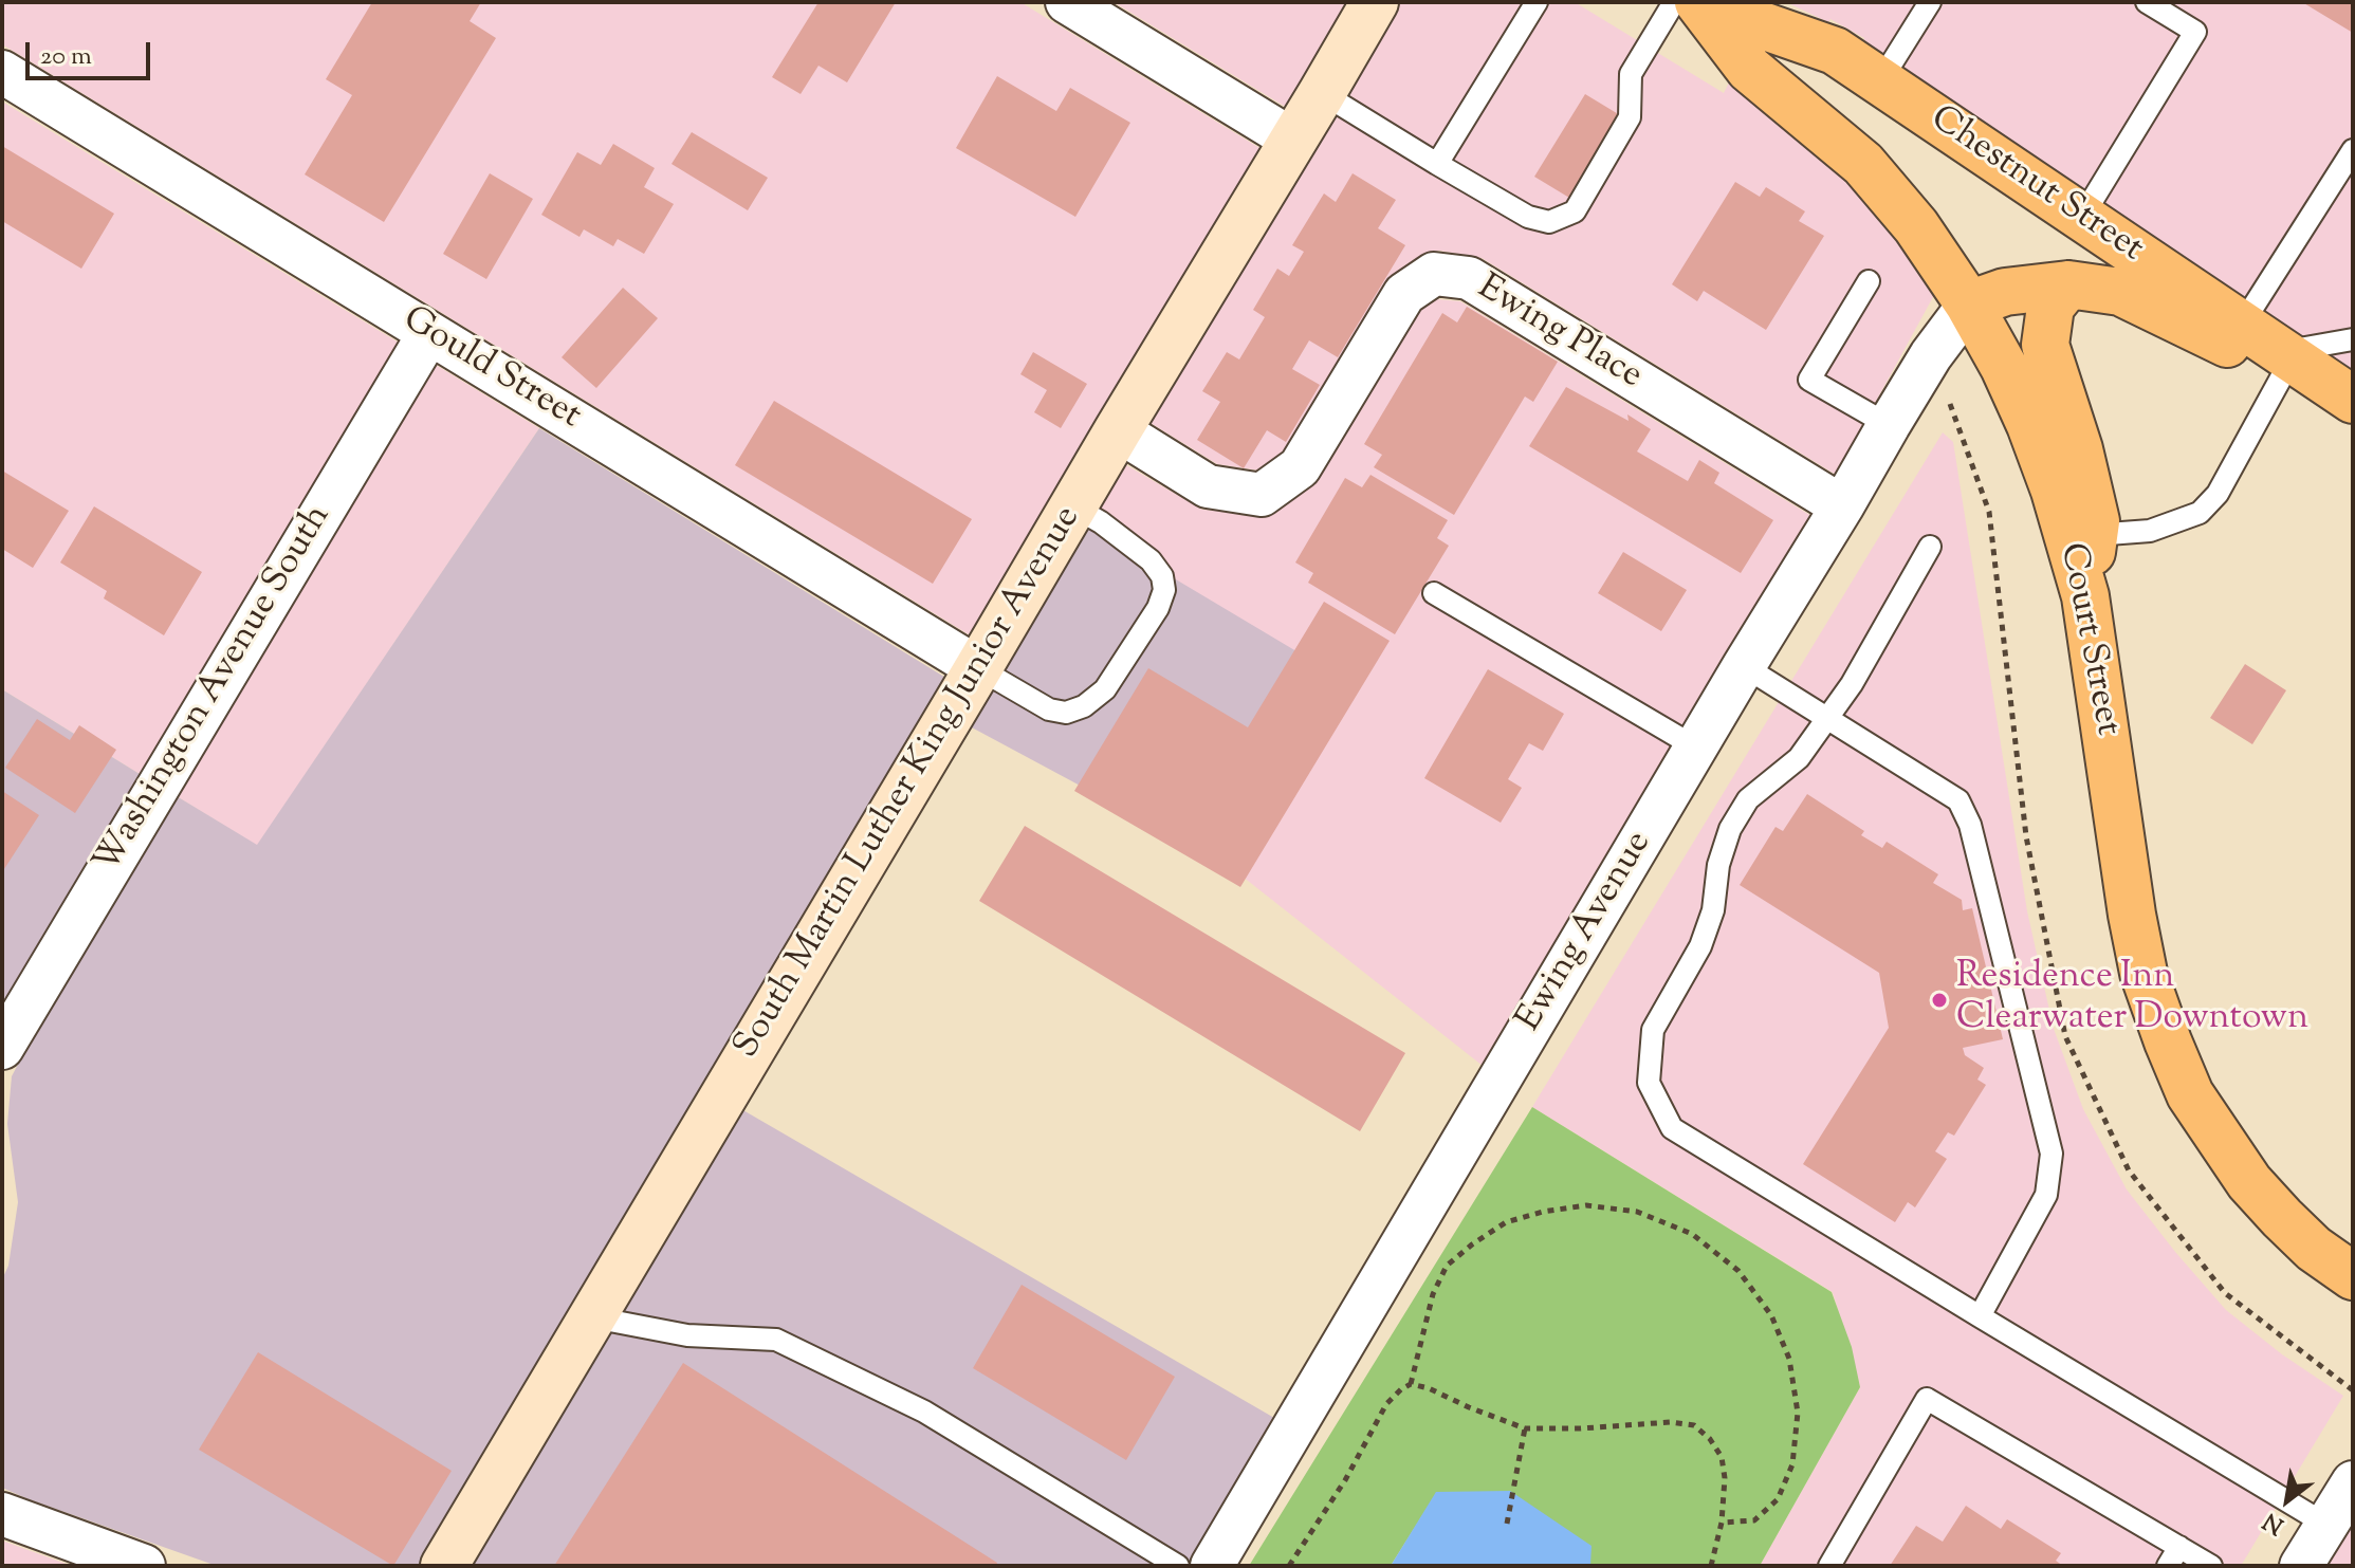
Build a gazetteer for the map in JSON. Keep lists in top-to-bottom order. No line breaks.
{"streets":{"main road":["Chestnut Street","Court Street"],"street":["Ewing Place","Gould Street","Washington Avenue South","South Martin Luther King Junior Avenue","Ewing Avenue"]},"crossings":[["Chestnut Street","Court Street"],["Ewing Place","South Martin Luther King Junior Avenue"],["Ewing Place","Ewing Avenue"],["Gould Street","Washington Avenue South"],["Gould Street","South Martin Luther King Junior Avenue"],["Court Street","Ewing Avenue"]],"places":["Residence Inn Clearwater Downtown"],"scale_bar":"20 m","north":"bottom left"}
